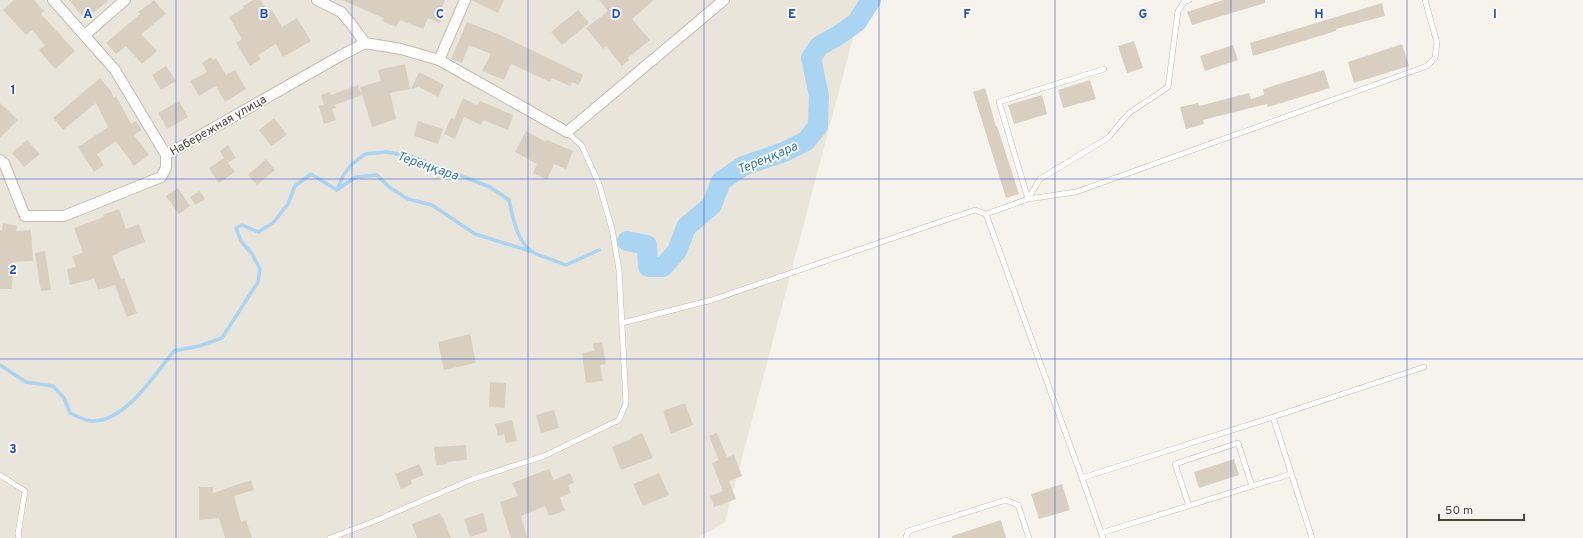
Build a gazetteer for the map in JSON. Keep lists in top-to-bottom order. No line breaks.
{"streets":{"street":["Набережная улица"]},"water":["Тереңқара"],"scale_bar":"50 m","grid":{"columns":["A","B","C","D","E","F","G","H","I"],"rows":["1","2","3"]}}
